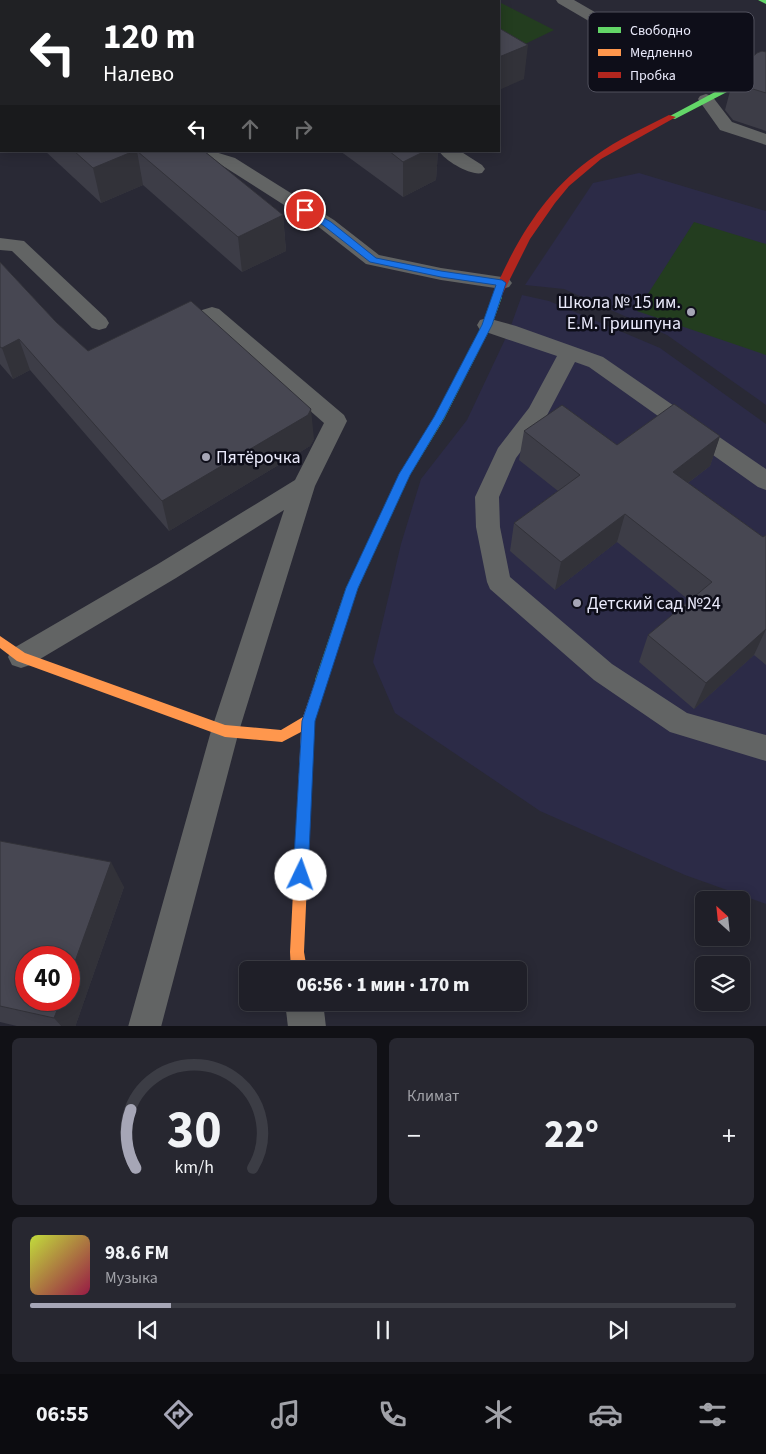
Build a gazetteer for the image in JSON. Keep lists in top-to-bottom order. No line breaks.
{"places":["Школа № 15 им. Е.М. Гришпуна","Пятёрочка","Детский сад №24"],"legend":["Свободно","Медленно","Пробка"],"north":"top left","page":{"turn":["120 m","Налево"],"limit":"40","trip":"06:56 · 1 мин · 170 m","tile":"Климат","heat":["−","22°","+"],"song":["98.6 FM","Музыка"],"tabs":"06:55","gauge":["30","km/h"]}}
